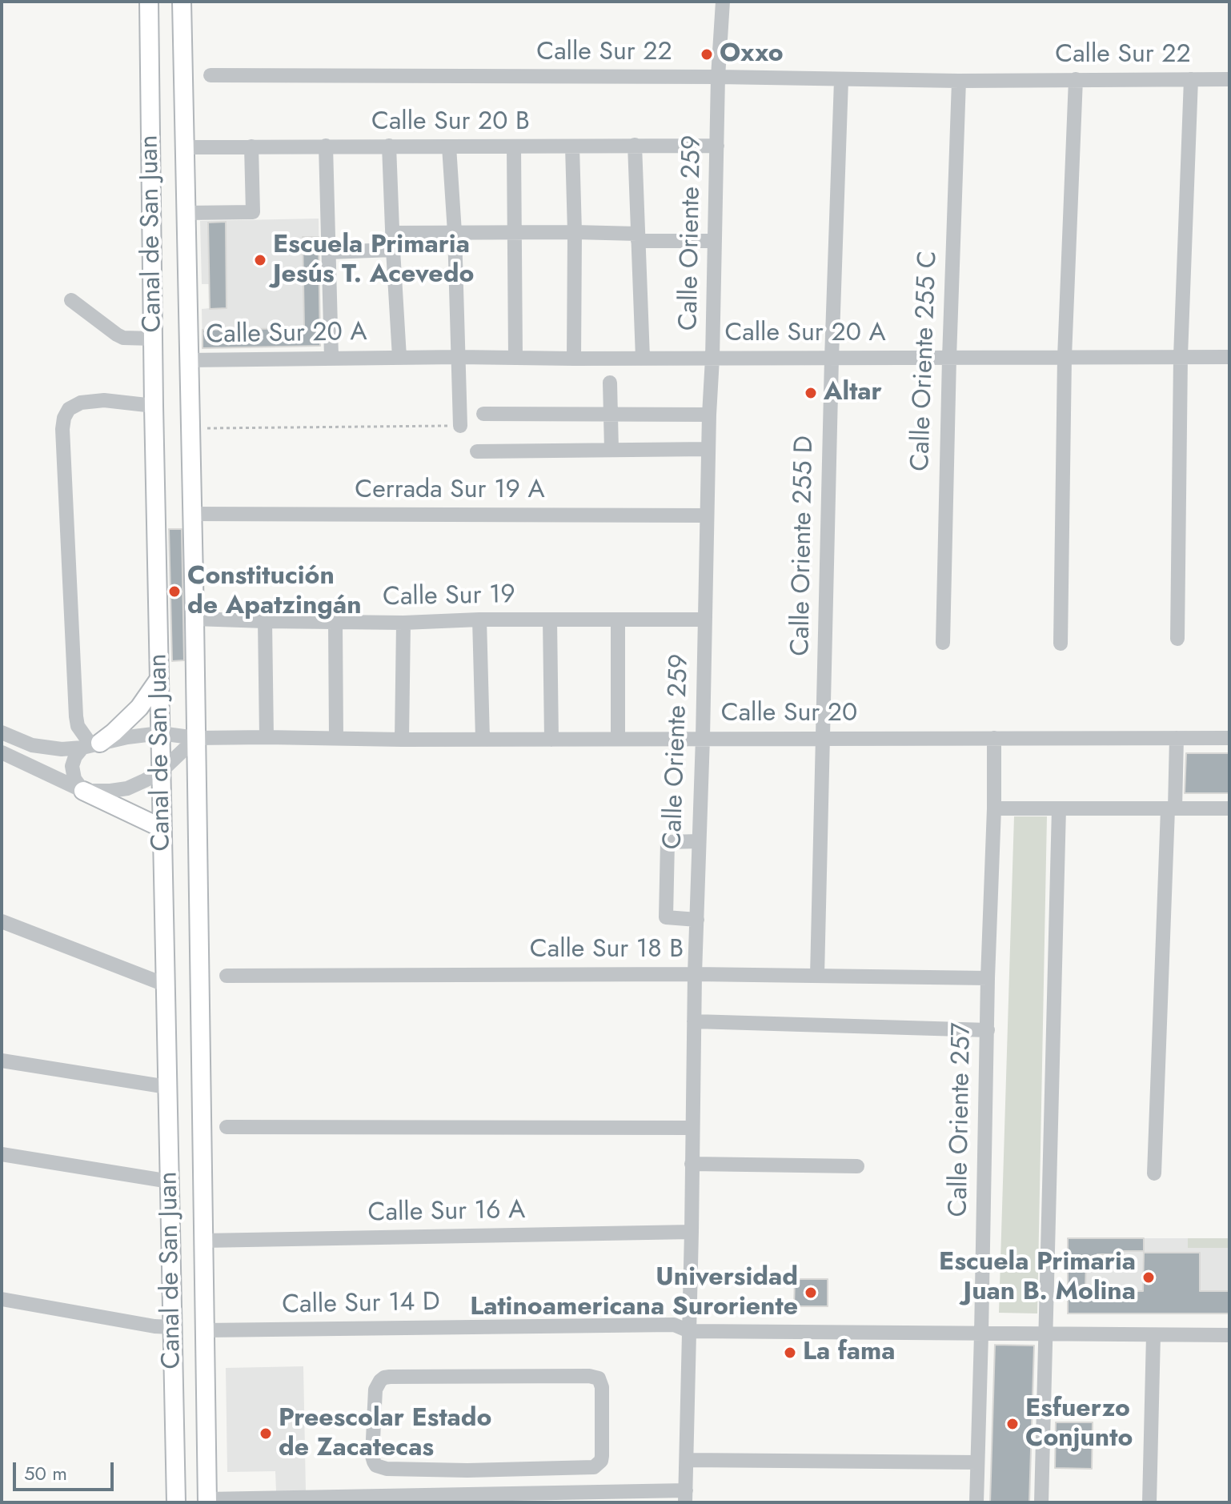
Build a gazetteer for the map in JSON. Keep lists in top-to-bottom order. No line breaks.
{"streets":{"main road":["Canal de San Juan"],"street":["Calle Sur 22","Calle Sur 20 B","Calle Oriente 259","Calle Sur 20 A","Calle Oriente 255 C","Cerrada Sur 19 A","Calle Oriente 255 D","Calle Sur 19","Calle Sur 20","Calle Sur 18 B","Calle Oriente 257","Calle Sur 16 A","Calle Sur 14 D"]},"crossings":[["Calle Sur 22","Calle Oriente 259"],["Calle Sur 22","Calle Oriente 255 C"],["Calle Sur 22","Calle Oriente 255 D"],["Calle Sur 20 B","Calle Oriente 259"],["Calle Sur 20 B","Canal de San Juan"],["Calle Oriente 259","Calle Sur 20 A"],["Calle Oriente 259","Cerrada Sur 19 A"],["Calle Oriente 259","Calle Sur 19"],["Calle Oriente 259","Calle Sur 20"],["Calle Oriente 259","Calle Sur 18 B"],["Calle Oriente 259","Calle Sur 16 A"],["Calle Oriente 259","Calle Sur 14 D"],["Canal de San Juan","Calle Sur 20 A"],["Canal de San Juan","Cerrada Sur 19 A"],["Canal de San Juan","Calle Sur 19"],["Canal de San Juan","Calle Sur 20"],["Canal de San Juan","Calle Sur 16 A"],["Canal de San Juan","Calle Sur 14 D"],["Calle Sur 20 A","Calle Oriente 255 C"],["Calle Sur 20 A","Calle Oriente 255 D"],["Calle Oriente 255 D","Calle Sur 20"],["Calle Oriente 255 D","Calle Sur 18 B"],["Calle Sur 20","Calle Oriente 257"],["Calle Sur 18 B","Calle Oriente 257"],["Calle Oriente 257","Calle Sur 14 D"]],"places":["Oxxo","Escuela Primaria Jesús T. Acevedo","Altar","Constitución de Apatzingán","Escuela Primaria Juan B. Molina","Universidad Latinoamericana Suroriente","La fama","Esfuerzo Conjunto","Preescolar Estado de Zacatecas"],"scale_bar":"50 m"}
